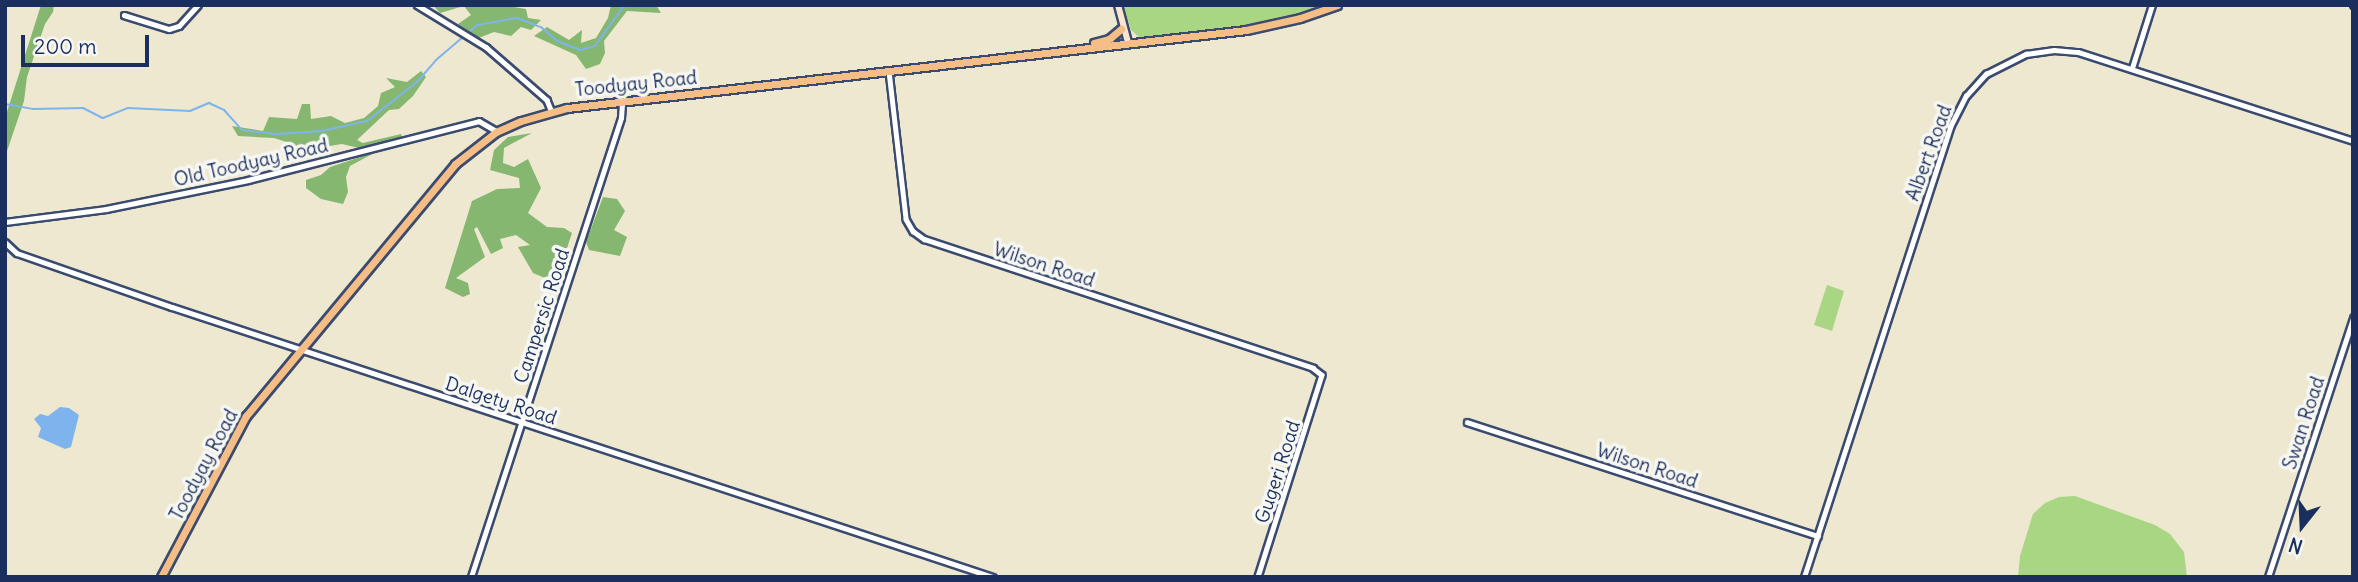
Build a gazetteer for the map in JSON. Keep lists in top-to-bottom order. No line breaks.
{"streets":{"main road":["Toodyay Road"],"street":["Albert Road","Old Toodyay Road","Wilson Road","Campersic Road","Dalgety Road","Swan Road","Gugeri Road"]},"crossings":[["Toodyay Road","Old Toodyay Road"],["Toodyay Road","Wilson Road"],["Toodyay Road","Campersic Road"],["Toodyay Road","Dalgety Road"],["Albert Road","Wilson Road"],["Wilson Road","Gugeri Road"],["Campersic Road","Dalgety Road"]],"scale_bar":"200 m","north":"bottom"}
